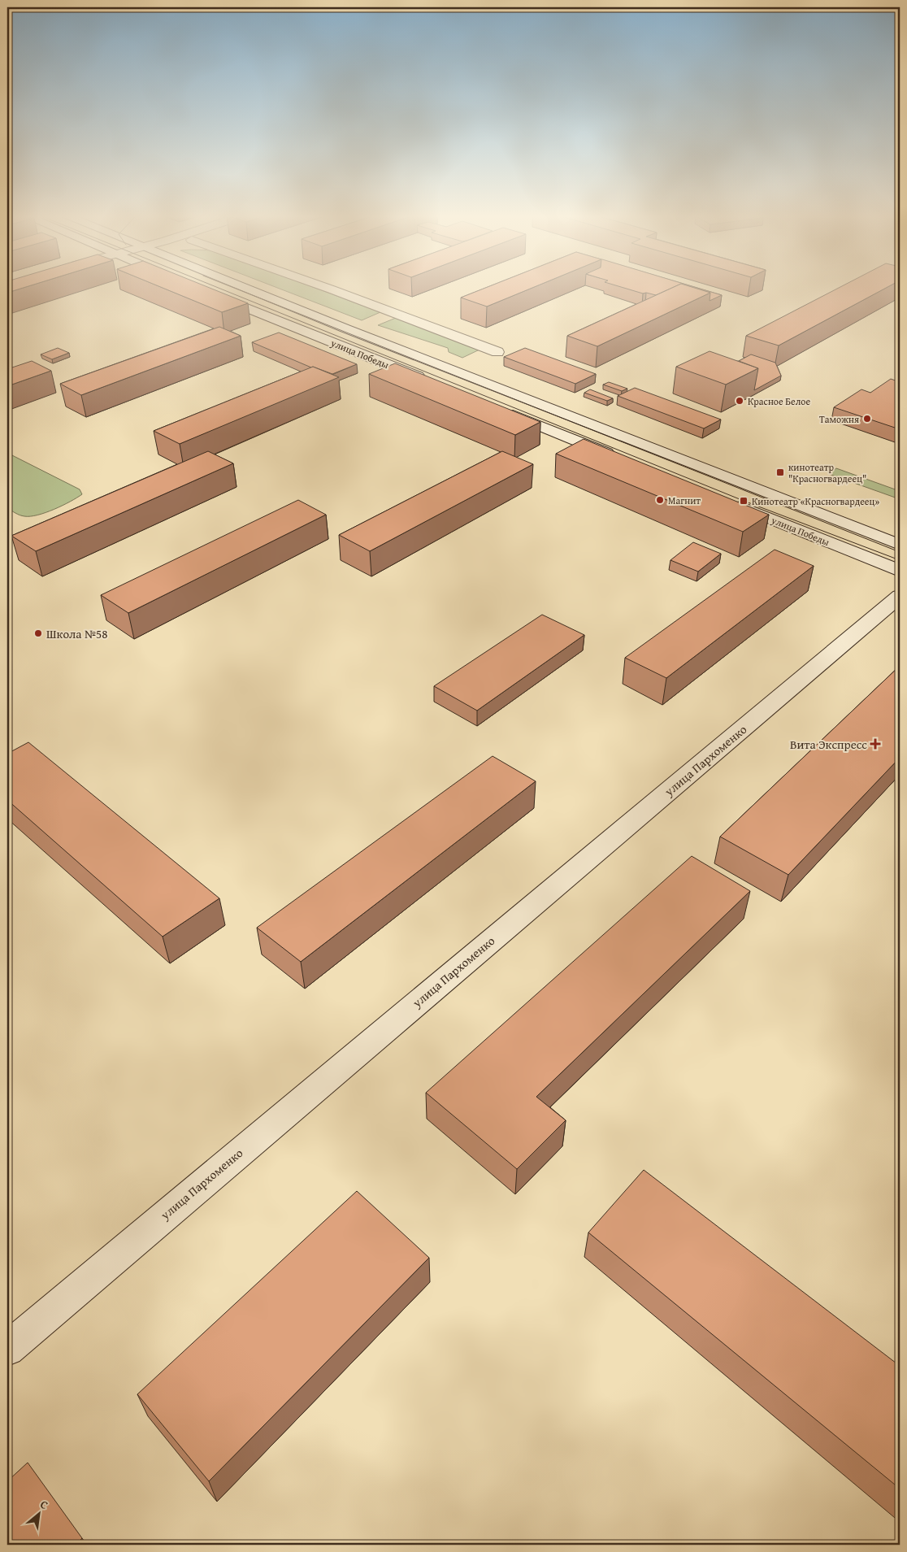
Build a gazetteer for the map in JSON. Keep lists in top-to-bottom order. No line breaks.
{"streets":{"main road":["улица Победы","улица Пархоменко"]},"places":{"other":["Красное Белое","Таможня","Магнит","Школа №58"],"transit":["кинотеатр \"Красногвардеец\"","Кинотеатр «Красногвардеец»"],"health":["Вита Экспресс"]},"north":"top right"}
